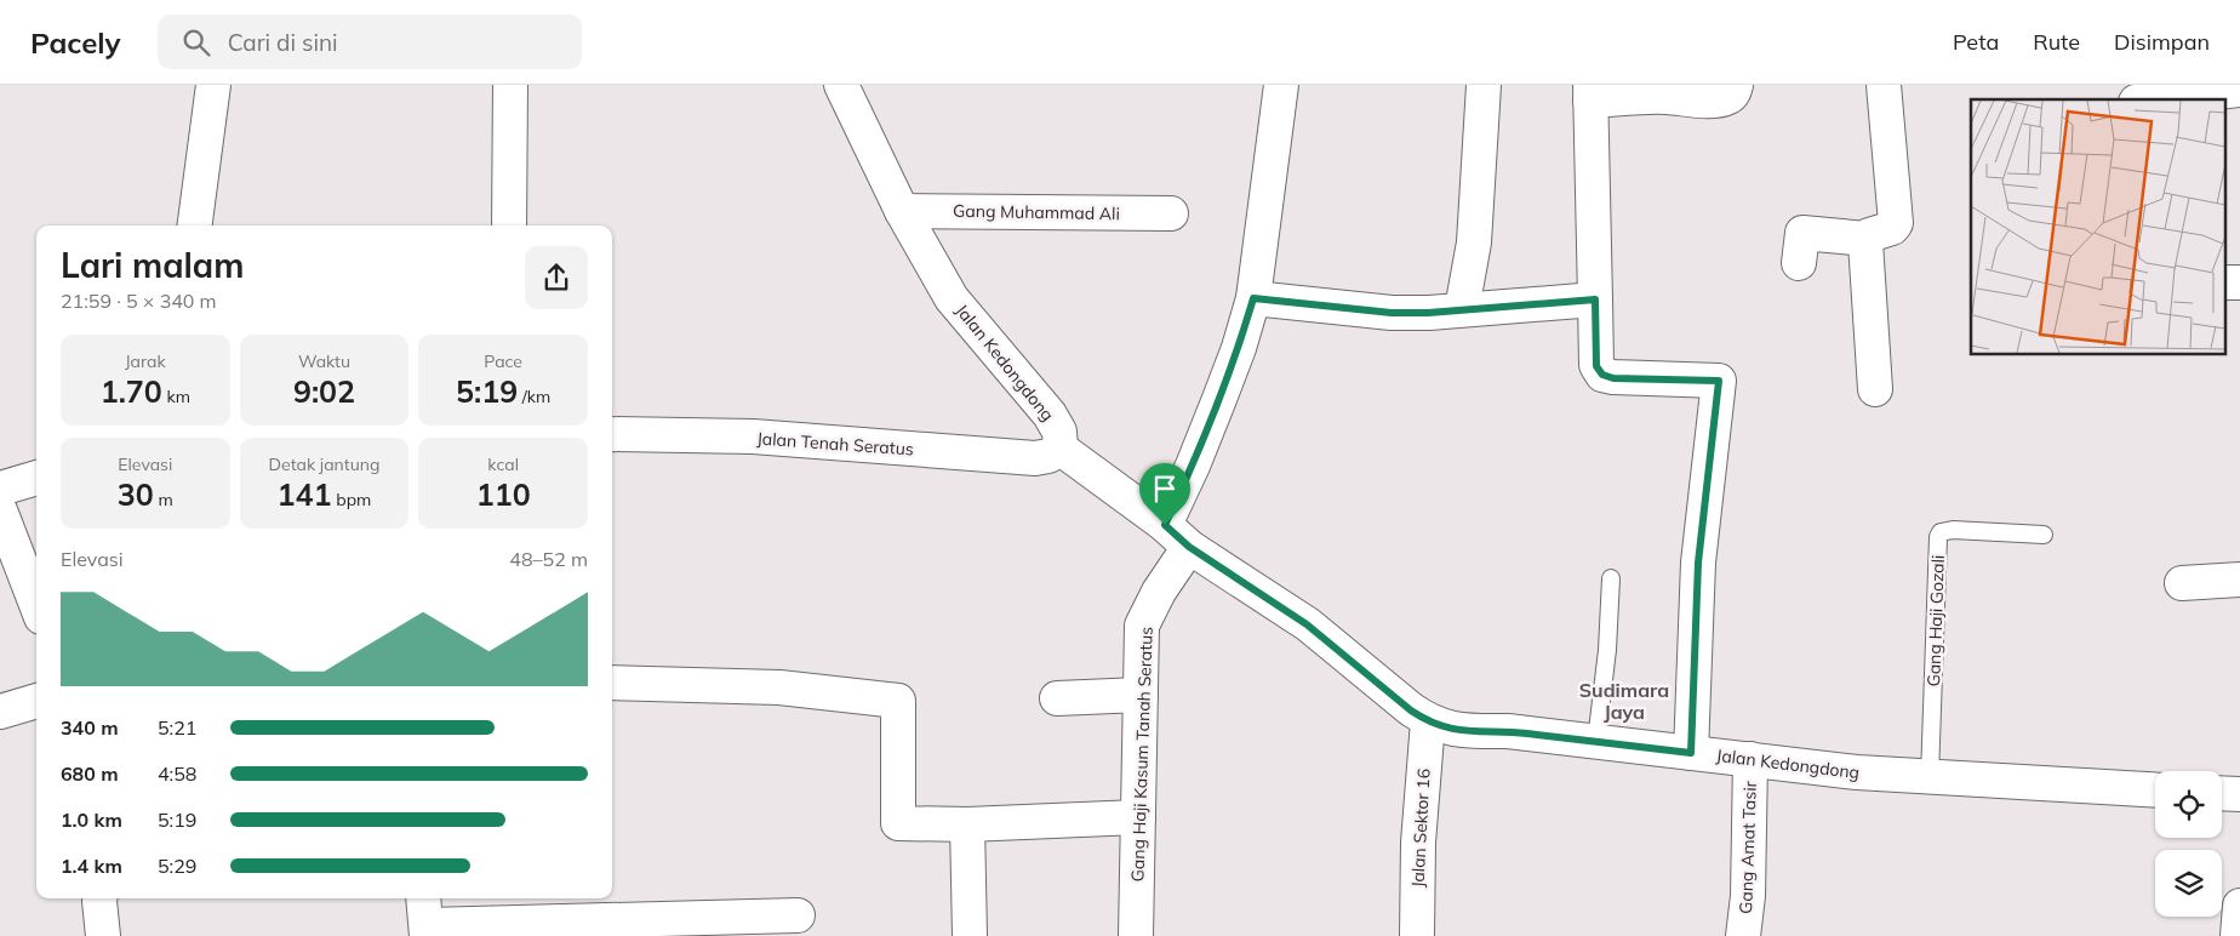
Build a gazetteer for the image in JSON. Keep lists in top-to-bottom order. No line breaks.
{"streets":{"street":["Gang Muhammad Ali","Jalan Kedongdong","Jalan Tenah Seratus","Gang Haji Kasum Tanah Seratus","Jalan Sektor 16","Gang Amat Tasir"],"lane":["Gang Haji Gozali"]},"crossings":[["Gang Muhammad Ali","Jalan Kedongdong"],["Jalan Kedongdong","Jalan Tenah Seratus"],["Jalan Kedongdong","Gang Haji Gozali"],["Jalan Kedongdong","Gang Haji Kasum Tanah Seratus"],["Jalan Kedongdong","Jalan Sektor 16"],["Jalan Kedongdong","Gang Amat Tasir"]],"districts":["Sudimara Jaya"],"page":{"header":"Pacely","search":"Cari di sini","nav":["Peta","Rute","Disimpan"],"heading":["Lari malam","21:59 · 5 × 340 m"],"stats":[["Jarak","1.70 km"],["Waktu","9:02"],["Pace","5:19 /km"],["Elevasi","30 m"],["Detak jantung","141 bpm"],["kcal","110"]],"chart":["Elevasi","48–52 m"],"list":[{"name":"340 m","note":"5:21"},{"name":"680 m","note":"4:58"},{"name":"1.0 km","note":"5:19"},{"name":"1.4 km","note":"5:29"}]}}
